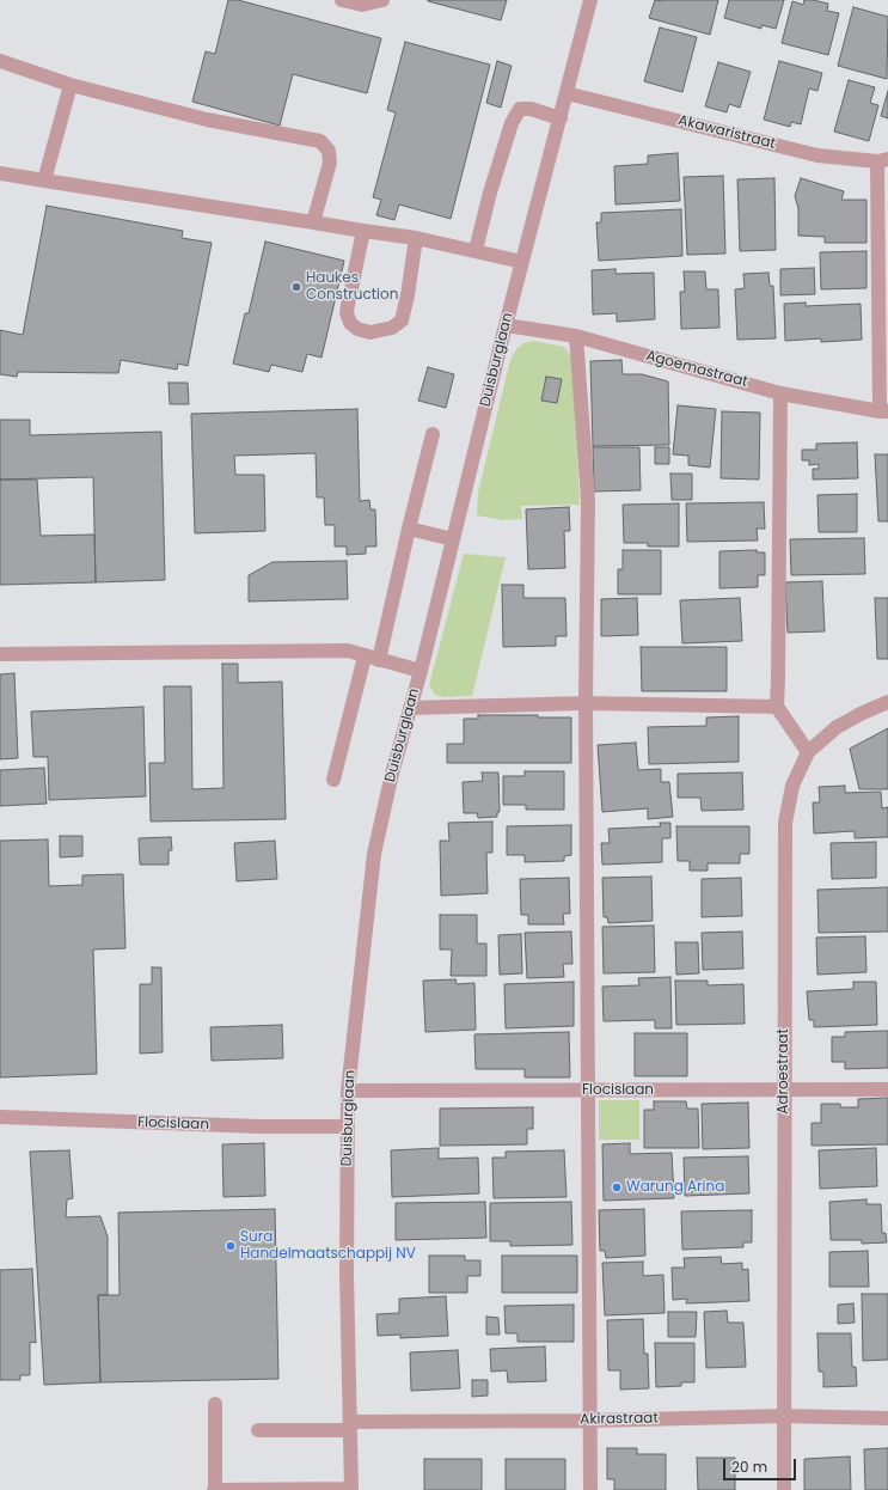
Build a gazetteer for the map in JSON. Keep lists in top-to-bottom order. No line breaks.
{"streets":{"street":["Akawaristraat","Duisburglaan","Agoemastraat","Adroestraat","Flocislaan","Akirastraat"]},"crossings":[["Akawaristraat","Duisburglaan"],["Duisburglaan","Agoemastraat"],["Duisburglaan","Flocislaan"],["Duisburglaan","Akirastraat"],["Adroestraat","Flocislaan"],["Adroestraat","Akirastraat"]],"places":["Haukes Construction","Warung Arina","Sura Handelmaatschappij NV"],"scale_bar":"20 m"}
